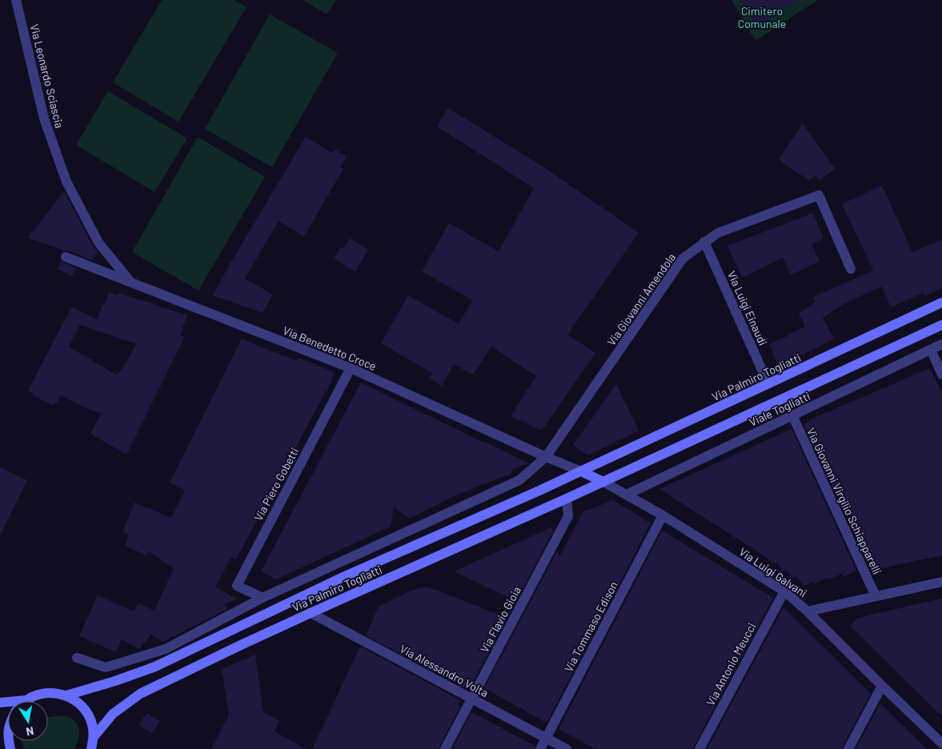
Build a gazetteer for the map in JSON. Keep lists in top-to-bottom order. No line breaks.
{"streets":{"main road":["Via Palmiro Togliatti"],"street":["Via Leonardo Sciascia","Via Giovanni Amendola","Via Luigi Einaudi","Via Benedetto Croce","Viale Togliatti","Via Piero Gobetti","Via Giovanni Virgilio Schiapparelli","Via Luigi Galvani","Via Flavio Gioia","Via Tommaso Edison","Via Antonio Meucci","Via Alessandro Volta"]},"crossings":[["Via Leonardo Sciascia","Via Benedetto Croce"],["Via Giovanni Amendola","Via Luigi Einaudi"],["Via Giovanni Amendola","Via Benedetto Croce"],["Via Giovanni Amendola","Via Piero Gobetti"],["Via Luigi Einaudi","Via Palmiro Togliatti"],["Via Benedetto Croce","Via Palmiro Togliatti"],["Via Benedetto Croce","Via Piero Gobetti"],["Via Palmiro Togliatti","Via Luigi Galvani"],["Via Palmiro Togliatti","Via Flavio Gioia"],["Via Palmiro Togliatti","Via Alessandro Volta"],["Viale Togliatti","Via Giovanni Virgilio Schiapparelli"],["Viale Togliatti","Via Luigi Galvani"],["Via Luigi Galvani","Via Tommaso Edison"],["Via Luigi Galvani","Via Antonio Meucci"],["Via Flavio Gioia","Via Alessandro Volta"],["Via Tommaso Edison","Via Alessandro Volta"]],"parks":["Cimitero Comunale"],"north":"bottom"}
